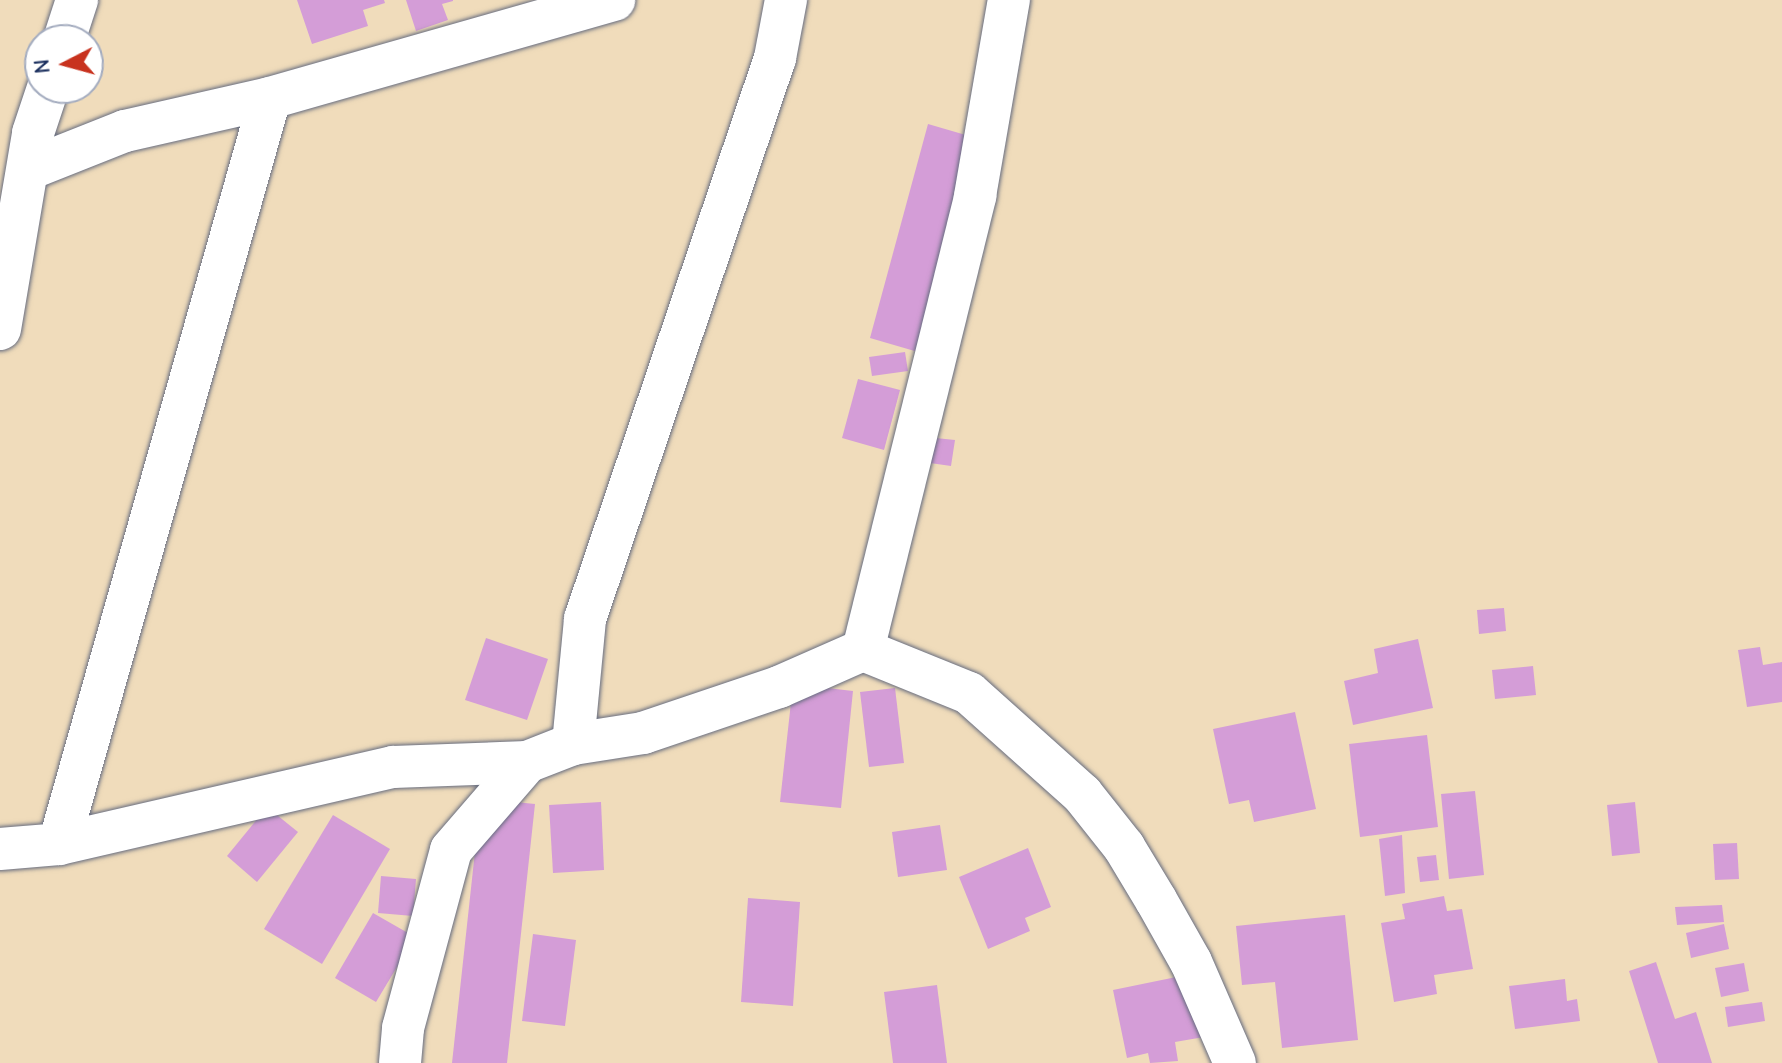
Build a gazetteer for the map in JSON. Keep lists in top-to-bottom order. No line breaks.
{"north":"left"}
